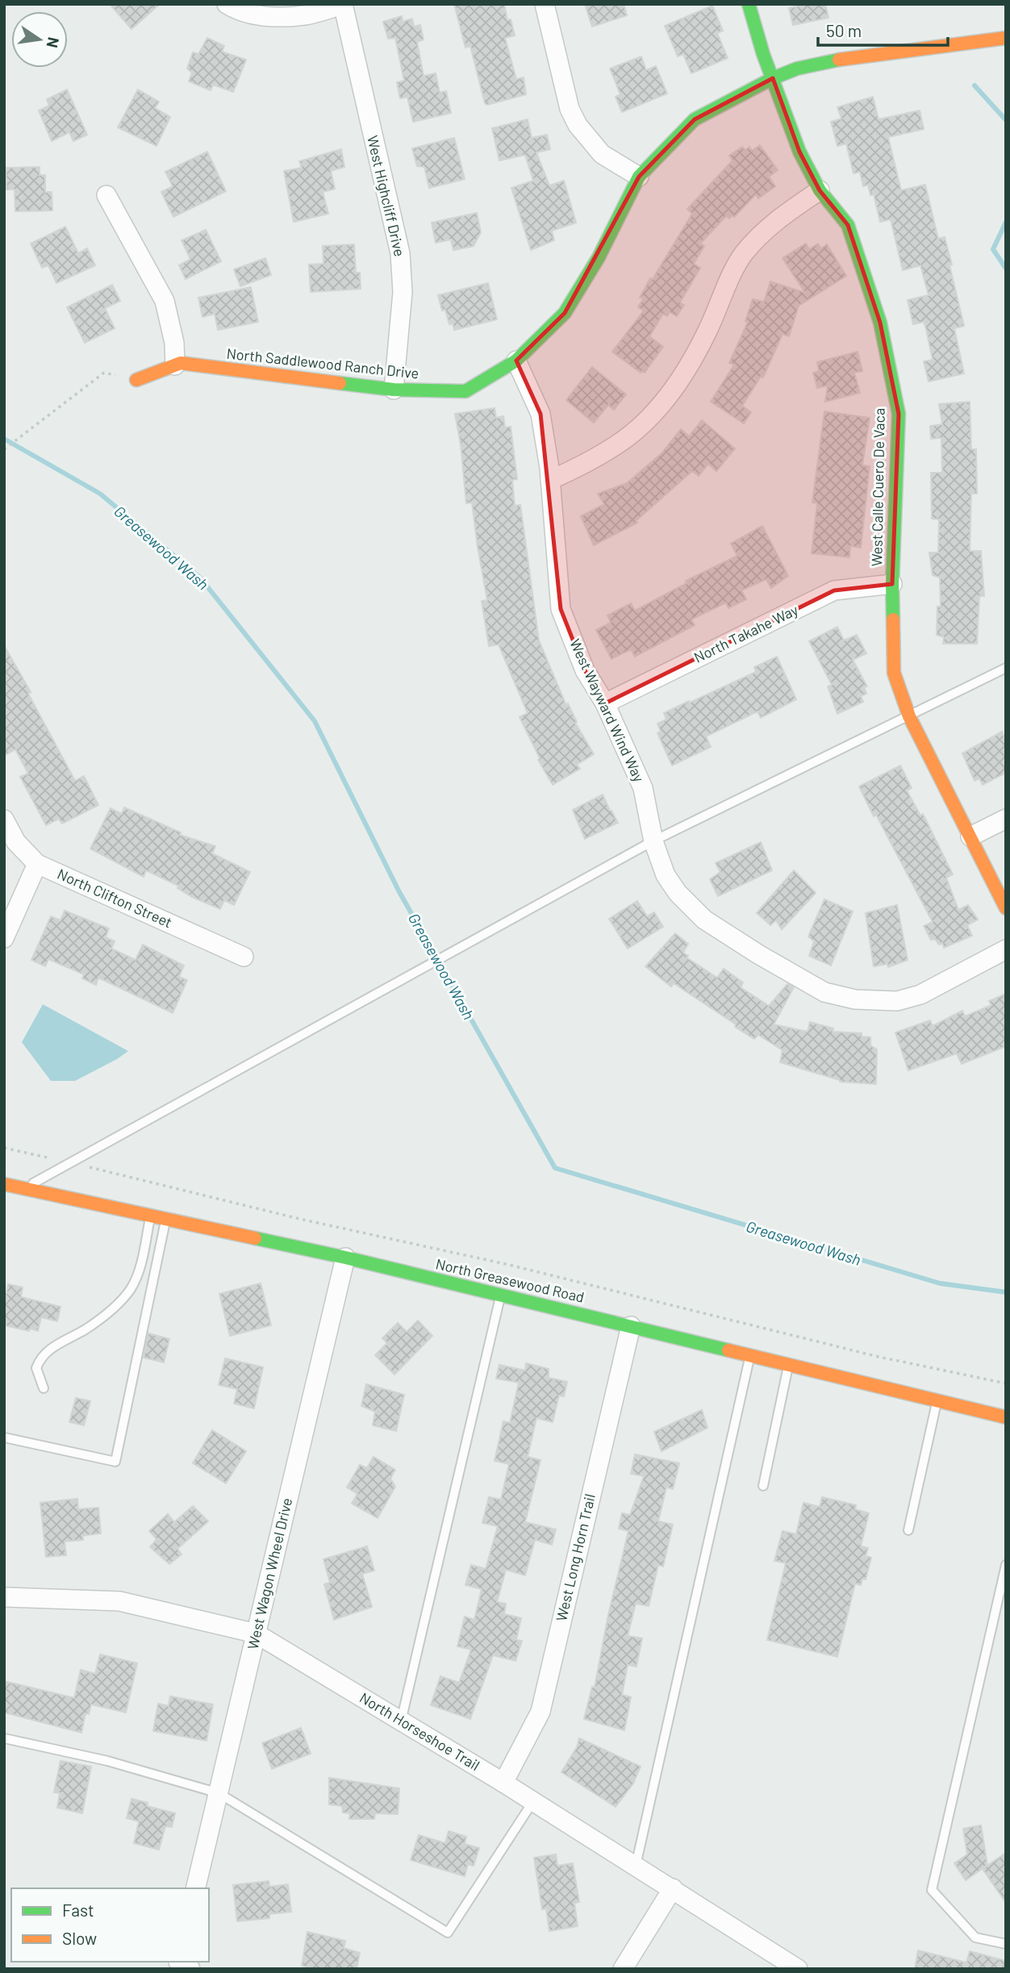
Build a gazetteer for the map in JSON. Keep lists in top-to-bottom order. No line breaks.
{"streets":{"street":["West Highcliff Drive","North Saddlewood Ranch Drive","West Calle Cuero De Vaca","North Takahe Way","West Wayward Wind Way","North Clifton Street","North Greasewood Road","West Long Horn Trail","West Wagon Wheel Drive","North Horseshoe Trail"]},"crossings":[["West Highcliff Drive","North Saddlewood Ranch Drive"],["North Saddlewood Ranch Drive","West Calle Cuero De Vaca"],["North Saddlewood Ranch Drive","West Wayward Wind Way"],["West Calle Cuero De Vaca","North Takahe Way"],["North Takahe Way","West Wayward Wind Way"],["North Greasewood Road","West Long Horn Trail"],["North Greasewood Road","West Wagon Wheel Drive"],["West Long Horn Trail","North Horseshoe Trail"],["West Wagon Wheel Drive","North Horseshoe Trail"]],"water":["Greasewood Wash"],"legend":["Fast","Slow"],"scale_bar":"50 m","north":"right"}
